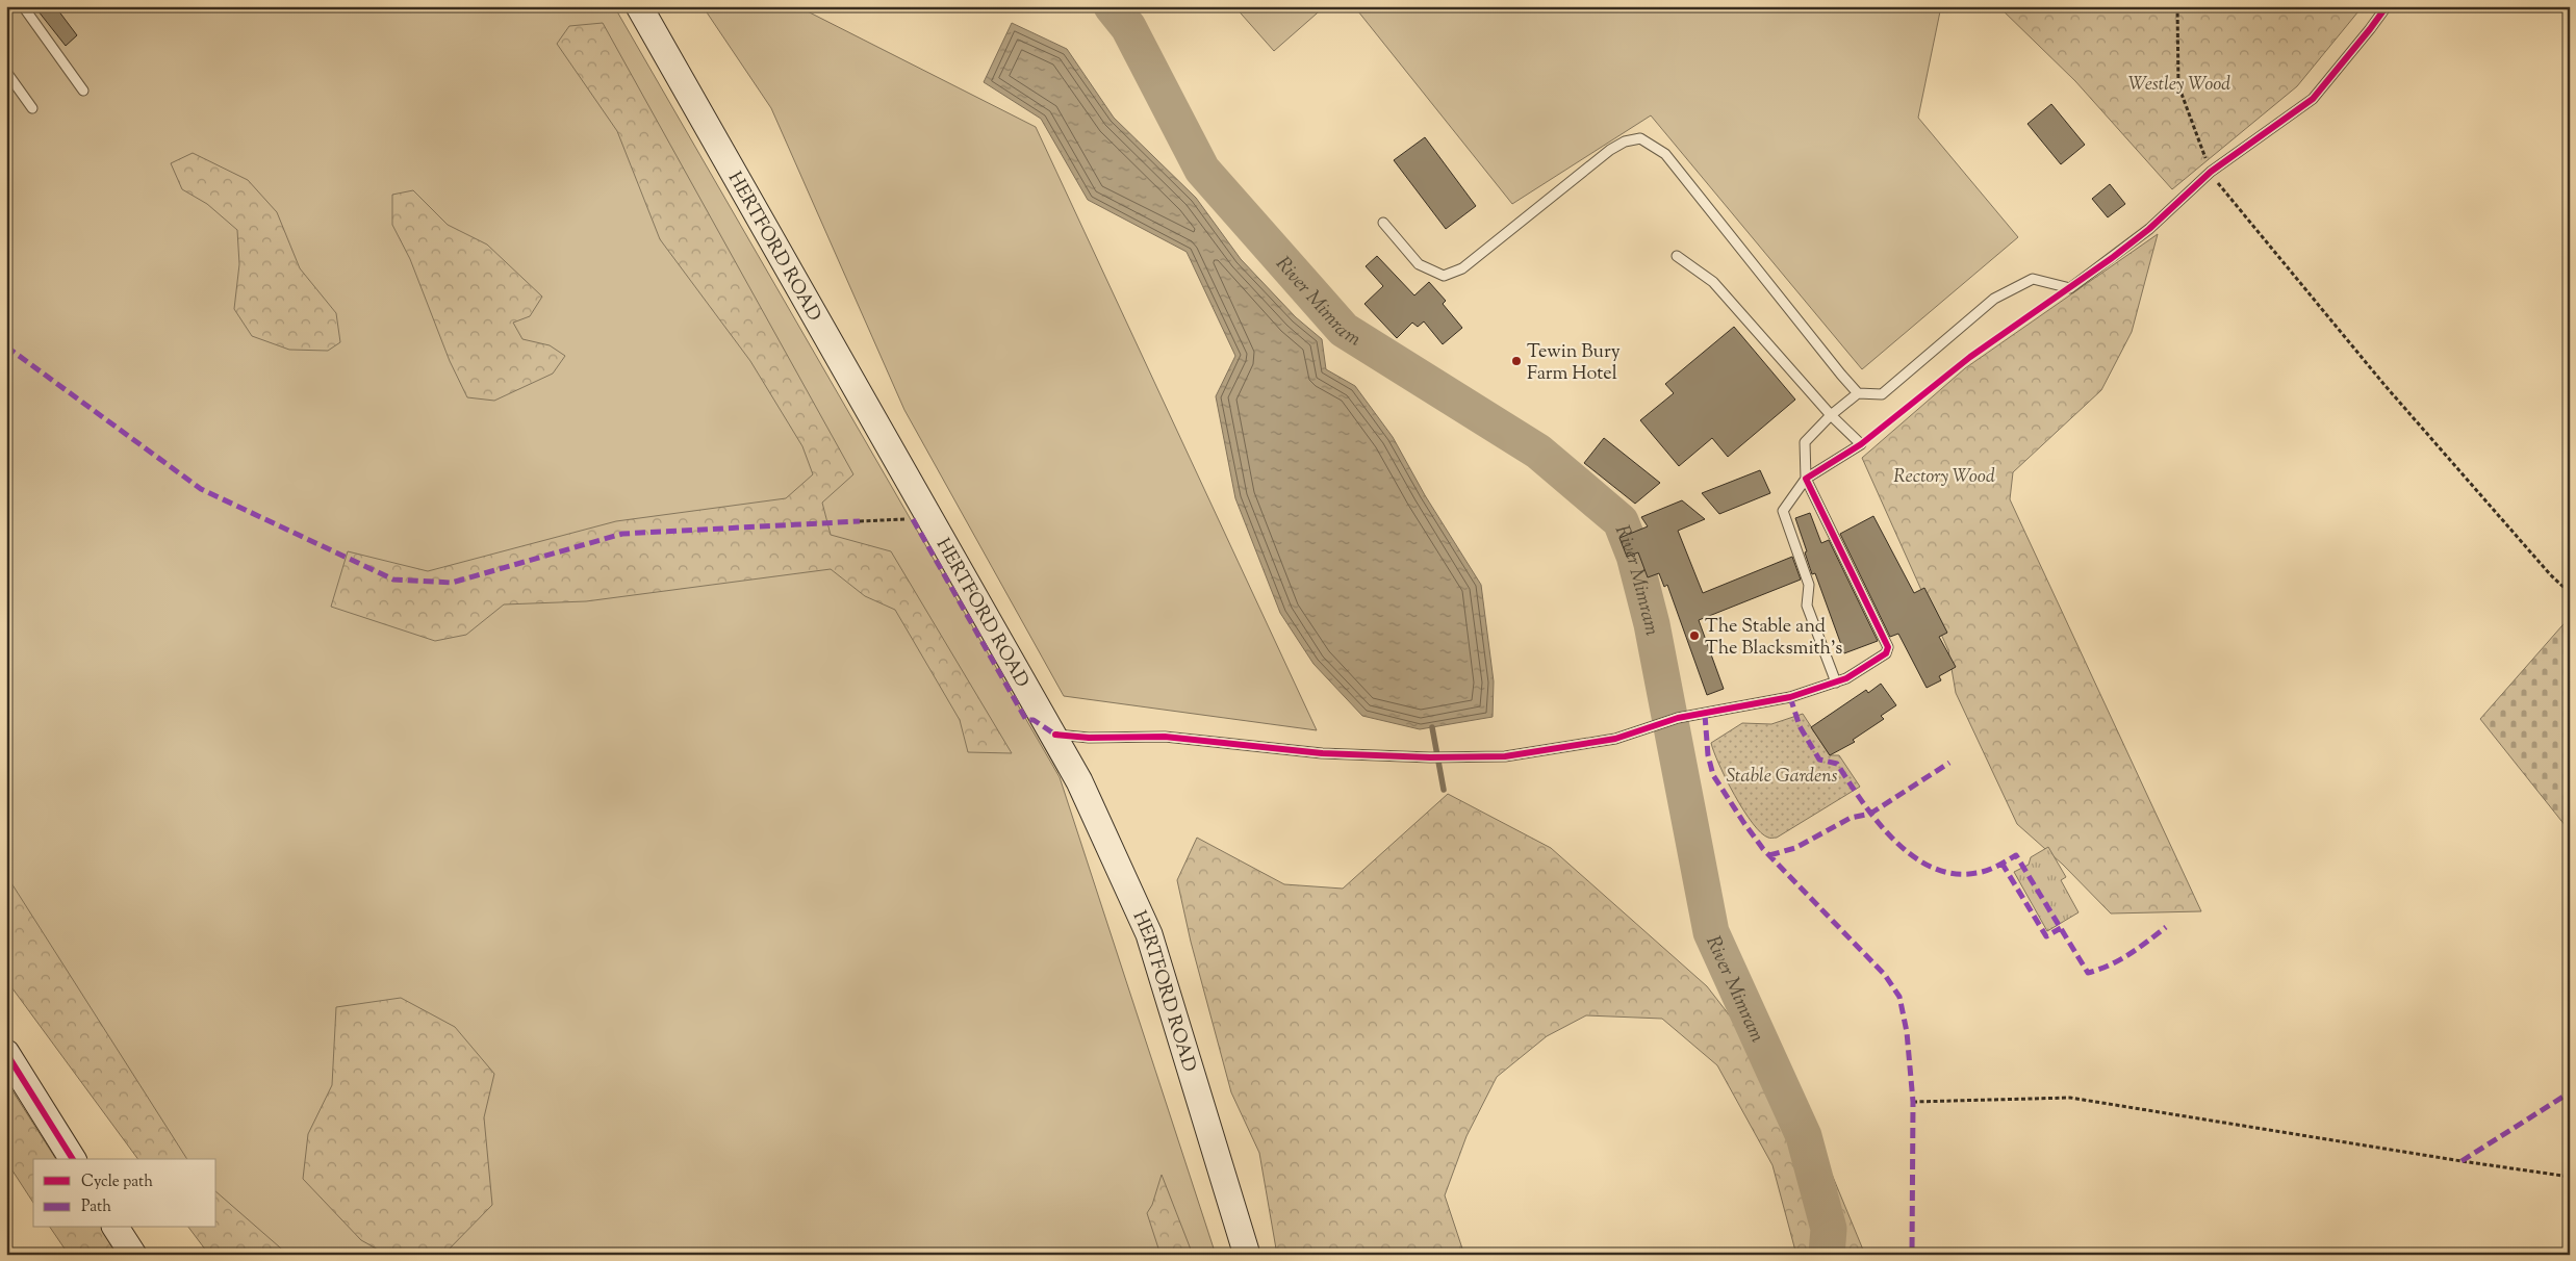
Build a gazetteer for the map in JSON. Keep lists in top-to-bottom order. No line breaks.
{"streets":{"main road":["HERTFORD ROAD"]},"water":["River Mimram"],"parks":["Westley Wood","Rectory Wood","Stable Gardens"],"places":["Tewin Bury Farm Hotel","The Stable and The Blacksmith's"],"legend":["Cycle path","Path"]}
